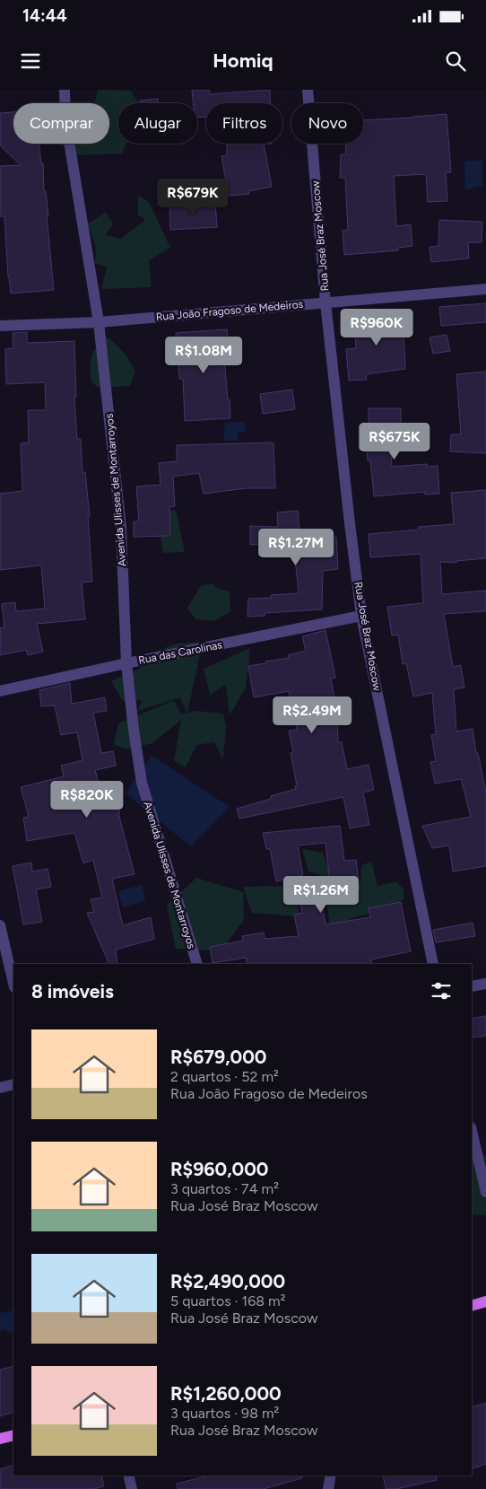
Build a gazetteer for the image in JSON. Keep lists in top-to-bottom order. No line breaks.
{"streets":{"street":["Rua José Braz Moscow","Rua João Fragoso de Medeiros","Avenida Ulisses de Montarroyos","Rua das Carolinas"]},"crossings":[["Rua José Braz Moscow","Rua João Fragoso de Medeiros"],["Rua José Braz Moscow","Rua das Carolinas"],["Rua João Fragoso de Medeiros","Avenida Ulisses de Montarroyos"],["Avenida Ulisses de Montarroyos","Rua das Carolinas"]],"page":{"status":"14:44","header":"Homiq","chip":["Comprar","Alugar","Filtros","Novo"],"price":["R$679K","R$960K","R$1.08M","R$675K","R$1.27M","R$2.49M","R$820K","R$1.26M"],"heading":"8 imóveis","list":[{"name":"R$679,000","note":"2 quartos · 52 m² · Rua João Fragoso de Medeiros"},{"name":"R$960,000","note":"3 quartos · 74 m² · Rua José Braz Moscow"},{"name":"R$2,490,000","note":"5 quartos · 168 m² · Rua José Braz Moscow"},{"name":"R$1,260,000","note":"3 quartos · 98 m² · Rua José Braz Moscow"}]}}
